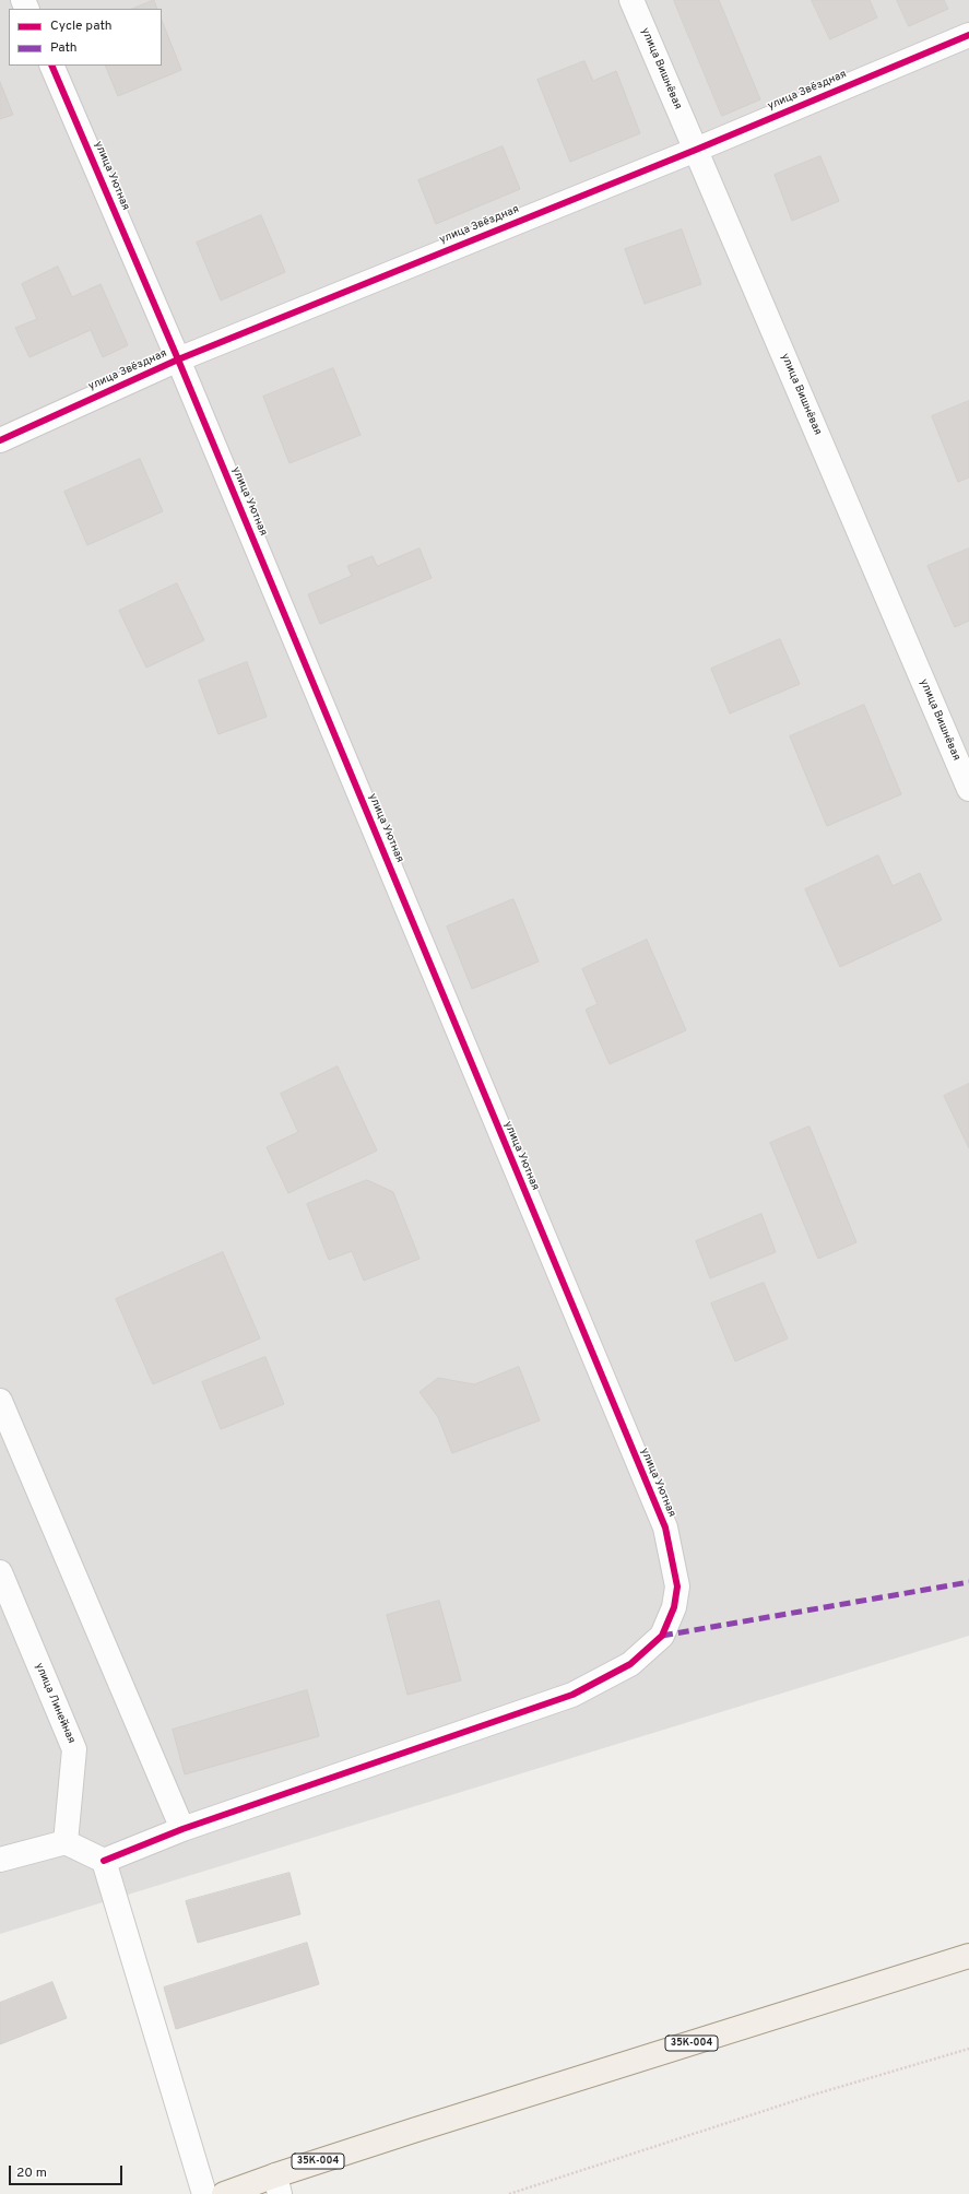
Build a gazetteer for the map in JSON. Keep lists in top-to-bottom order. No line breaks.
{"streets":{"main road":["35К-004"],"street":["улица Вишнёвая","улица Звёздная","улица Уютная","улица Линейная"]},"crossings":[["улица Вишнёвая","улица Звёздная"],["улица Звёздная","улица Уютная"]],"legend":["Cycle path","Path"],"scale_bar":"20 m"}
